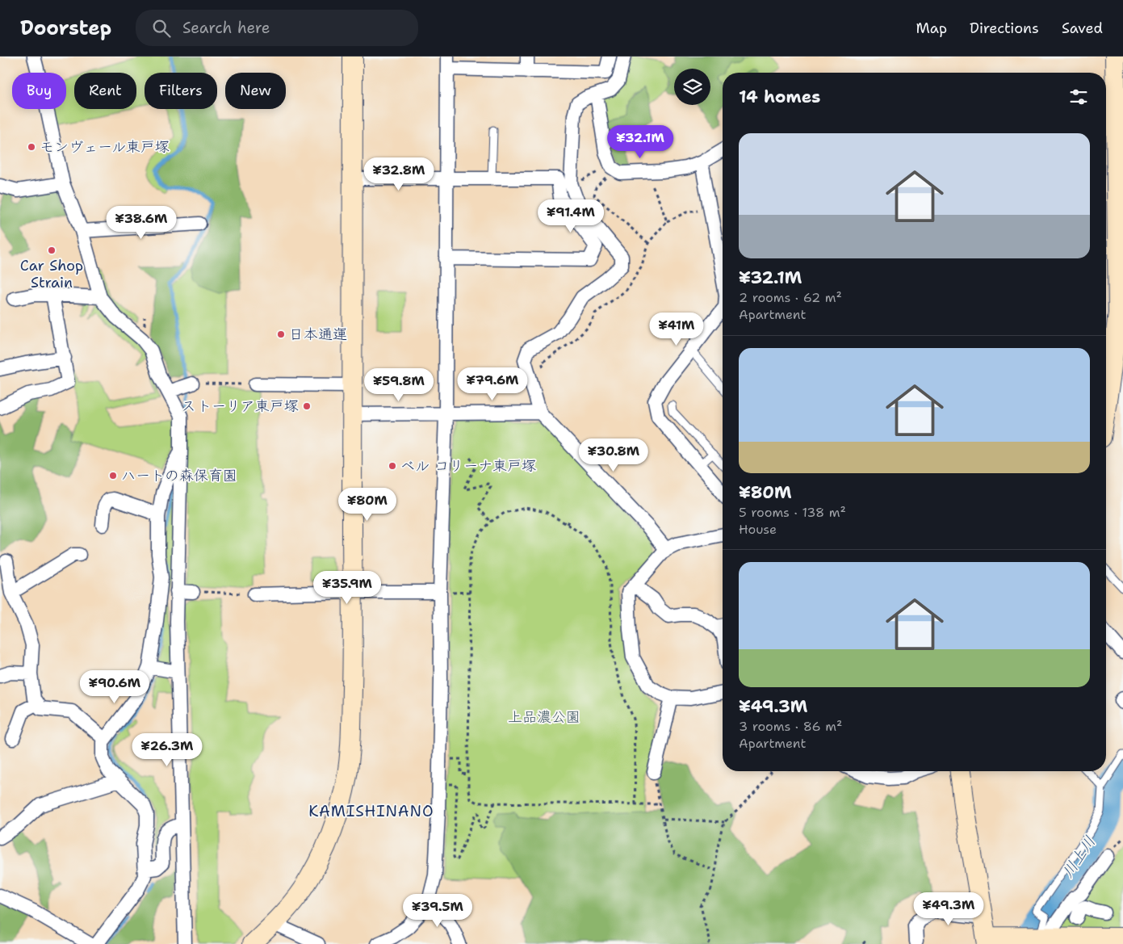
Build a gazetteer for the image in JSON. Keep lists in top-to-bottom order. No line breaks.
{"districts":["KAMISHINANO"],"water":["川上川"],"parks":["上品濃公園"],"places":["モンヴェール東戸塚","Car Shop Strain","日本通運","ストーリア東戸塚","ベル コリーナ東戸塚","ハートの森保育園"],"page":{"header":"Doorstep","search":"Search here","nav":["Map","Directions","Saved"],"chip":["Buy","Rent","Filters","New"],"heading":"14 homes","list":[{"name":"¥32.1M","note":"2 rooms · 62 m² · Apartment"},{"name":"¥80M","note":"5 rooms · 138 m² · House"},{"name":"¥49.3M","note":"3 rooms · 86 m² · Apartment"}],"price":["¥32.1M","¥32.8M","¥91.4M","¥38.6M","¥41M","¥79.6M","¥59.8M","¥30.8M","¥80M","¥35.9M","¥90.6M","¥26.3M","¥49.3M","¥39.5M"]}}
